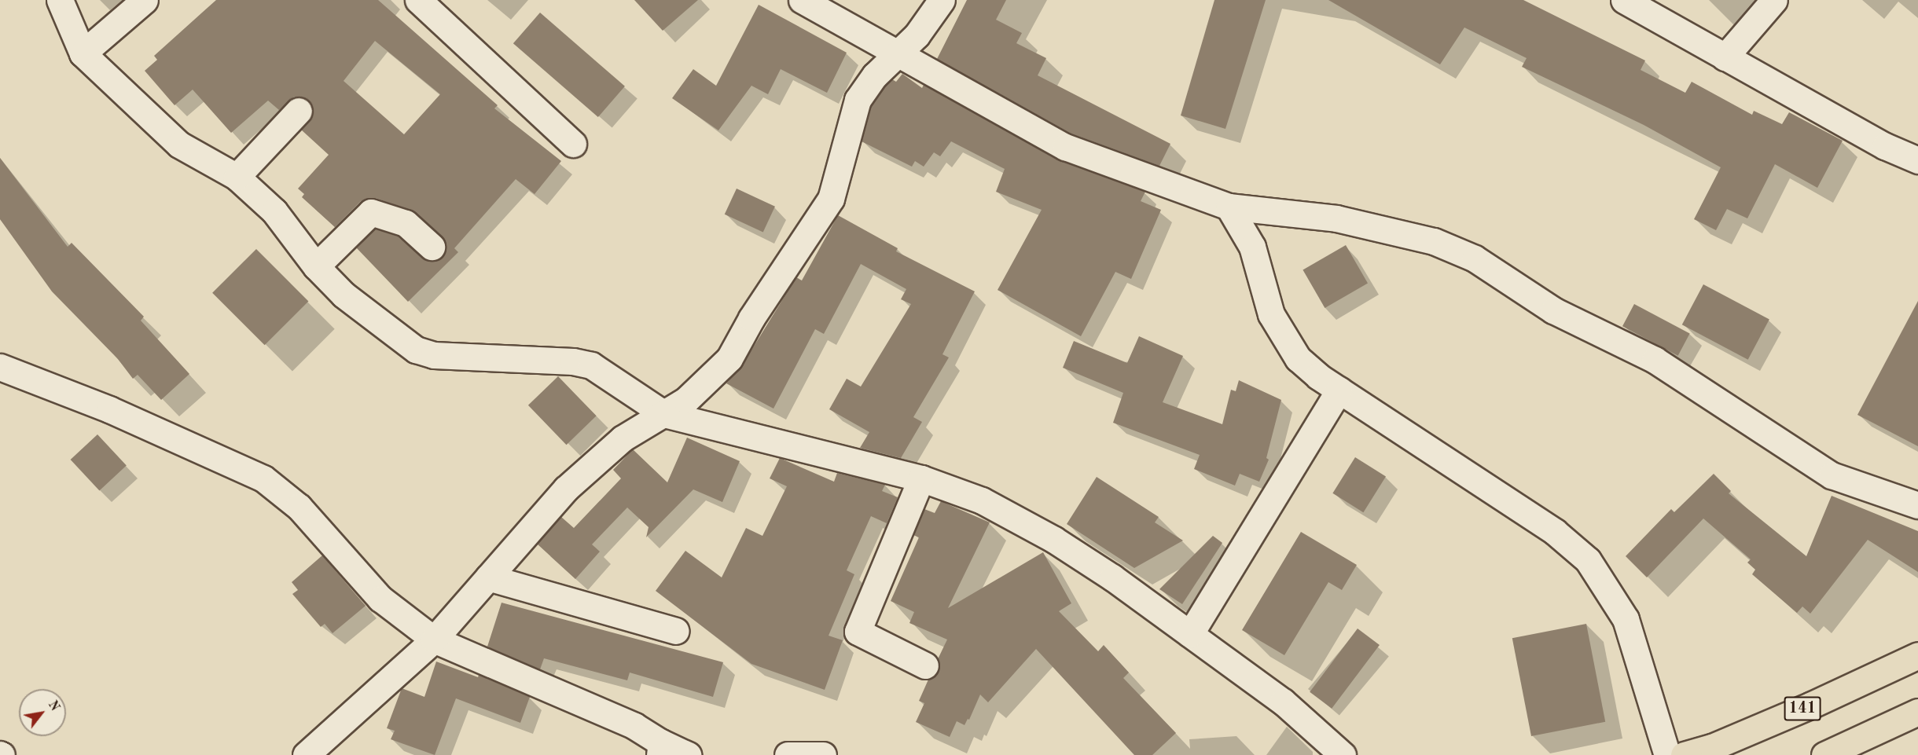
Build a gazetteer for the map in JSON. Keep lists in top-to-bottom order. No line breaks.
{"streets":{"highway":["141"]},"north":"top right"}
